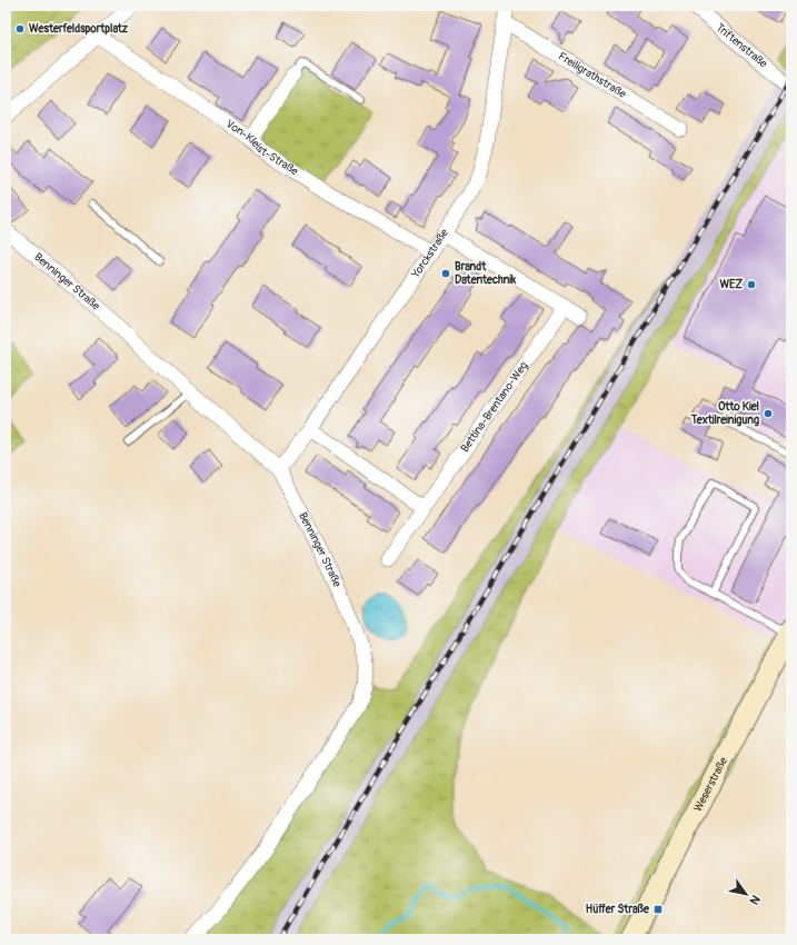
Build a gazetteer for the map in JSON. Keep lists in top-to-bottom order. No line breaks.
{"streets":{"street":["Triftenstraße","Freiligrathstraße","Von-Kleist-Straße","Yorckstraße","Benninger Straße","Bettina-Brentano-Weg","Weserstraße"]},"crossings":[["Freiligrathstraße","Yorckstraße"],["Von-Kleist-Straße","Yorckstraße"],["Yorckstraße","Benninger Straße"]],"places":{"other":["Westerfeldsportplatz","Brandt Datentechnik","WEZ","Otto Kiel Textilreinigung"],"transit":["Hüffer Straße"]},"north":"bottom right"}
